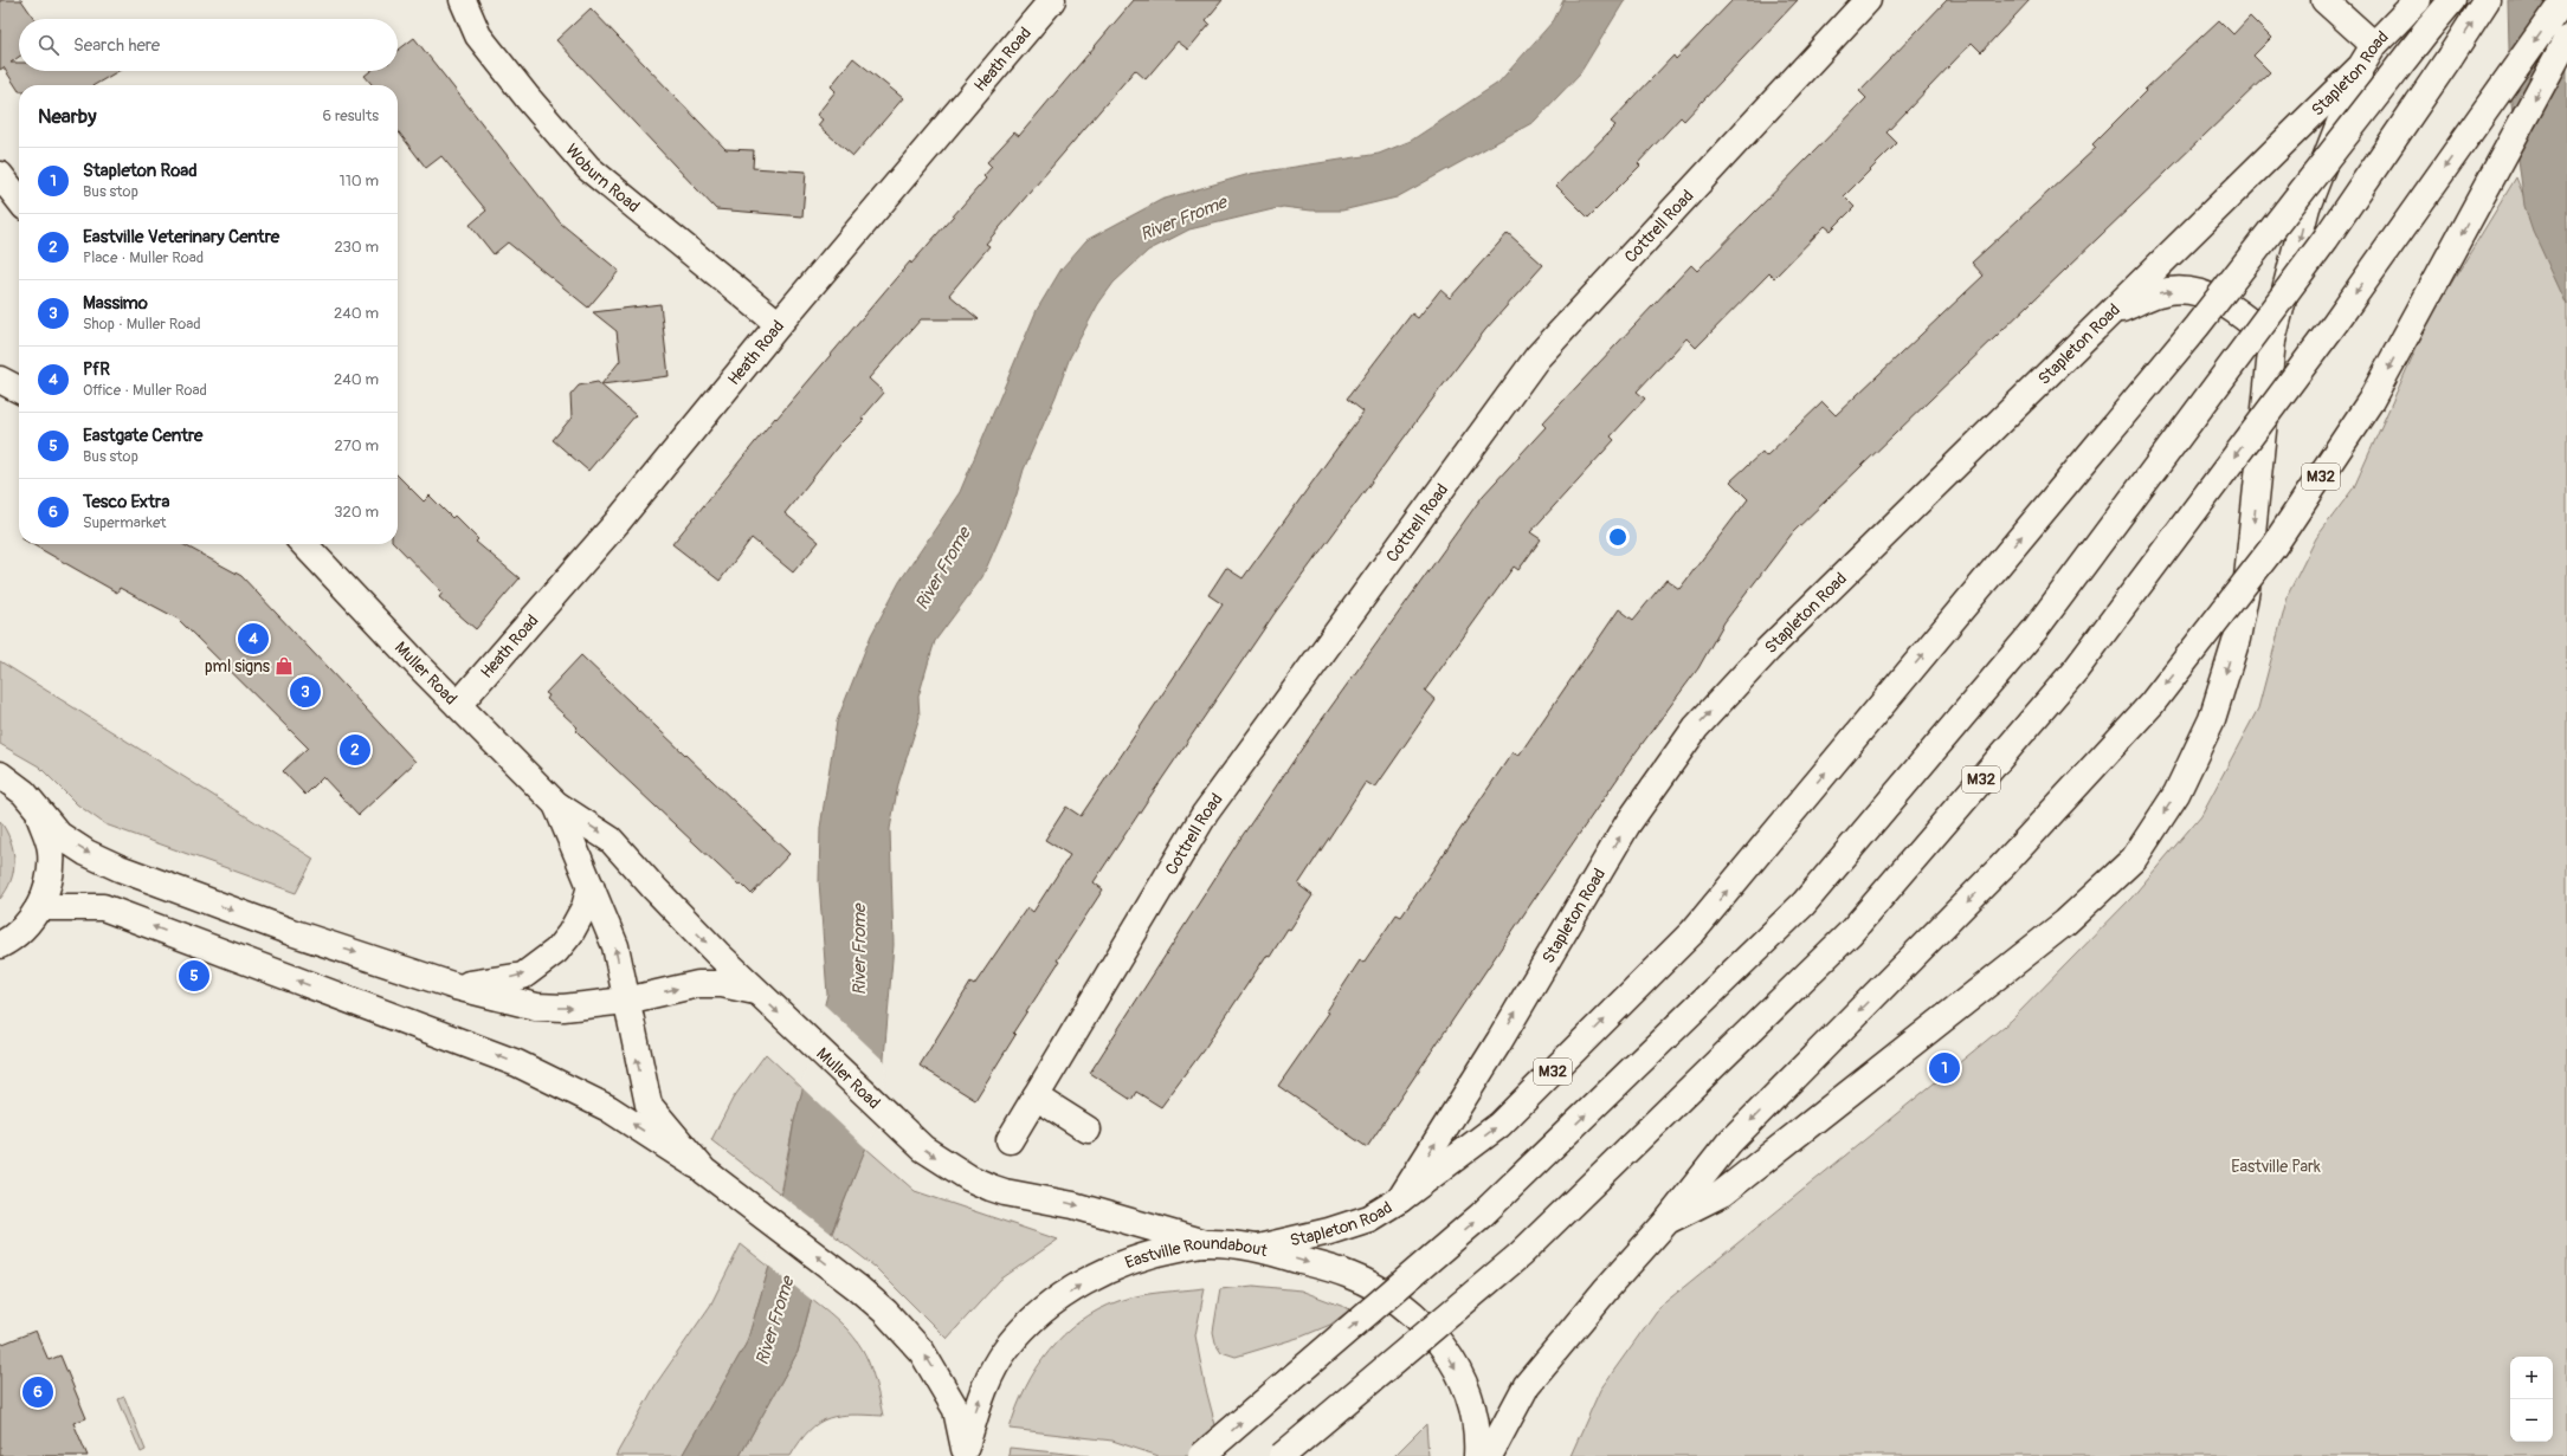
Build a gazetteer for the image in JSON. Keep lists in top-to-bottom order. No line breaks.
{"streets":{"main road":["Heath Road","Stapleton Road","Woburn Road","Cottrell Road","M32","Muller Road","Eastville Roundabout"]},"crossings":[["Heath Road","Woburn Road"],["Heath Road","Muller Road"],["Stapleton Road","M32"],["Stapleton Road","Eastville Roundabout"],["Muller Road","Eastville Roundabout"]],"water":["River Frome"],"parks":["Eastville Park"],"places":{"shop":["pml signs"]},"page":{"search":"Search here","heading":["Nearby","6 results"],"list":[{"mark":"1","name":"Stapleton Road","note":"Bus stop","value":"110 m"},{"mark":"2","name":"Eastville Veterinary Centre","note":"Place · Muller Road","value":"230 m"},{"mark":"3","name":"Massimo","note":"Shop · Muller Road","value":"240 m"},{"mark":"4","name":"PfR","note":"Office · Muller Road","value":"240 m"},{"mark":"5","name":"Eastgate Centre","note":"Bus stop","value":"270 m"},{"mark":"6","name":"Tesco Extra","note":"Supermarket","value":"320 m"}],"pins":["4","3","2","5","1","6"],"map_buttons":["+","−"]}}
